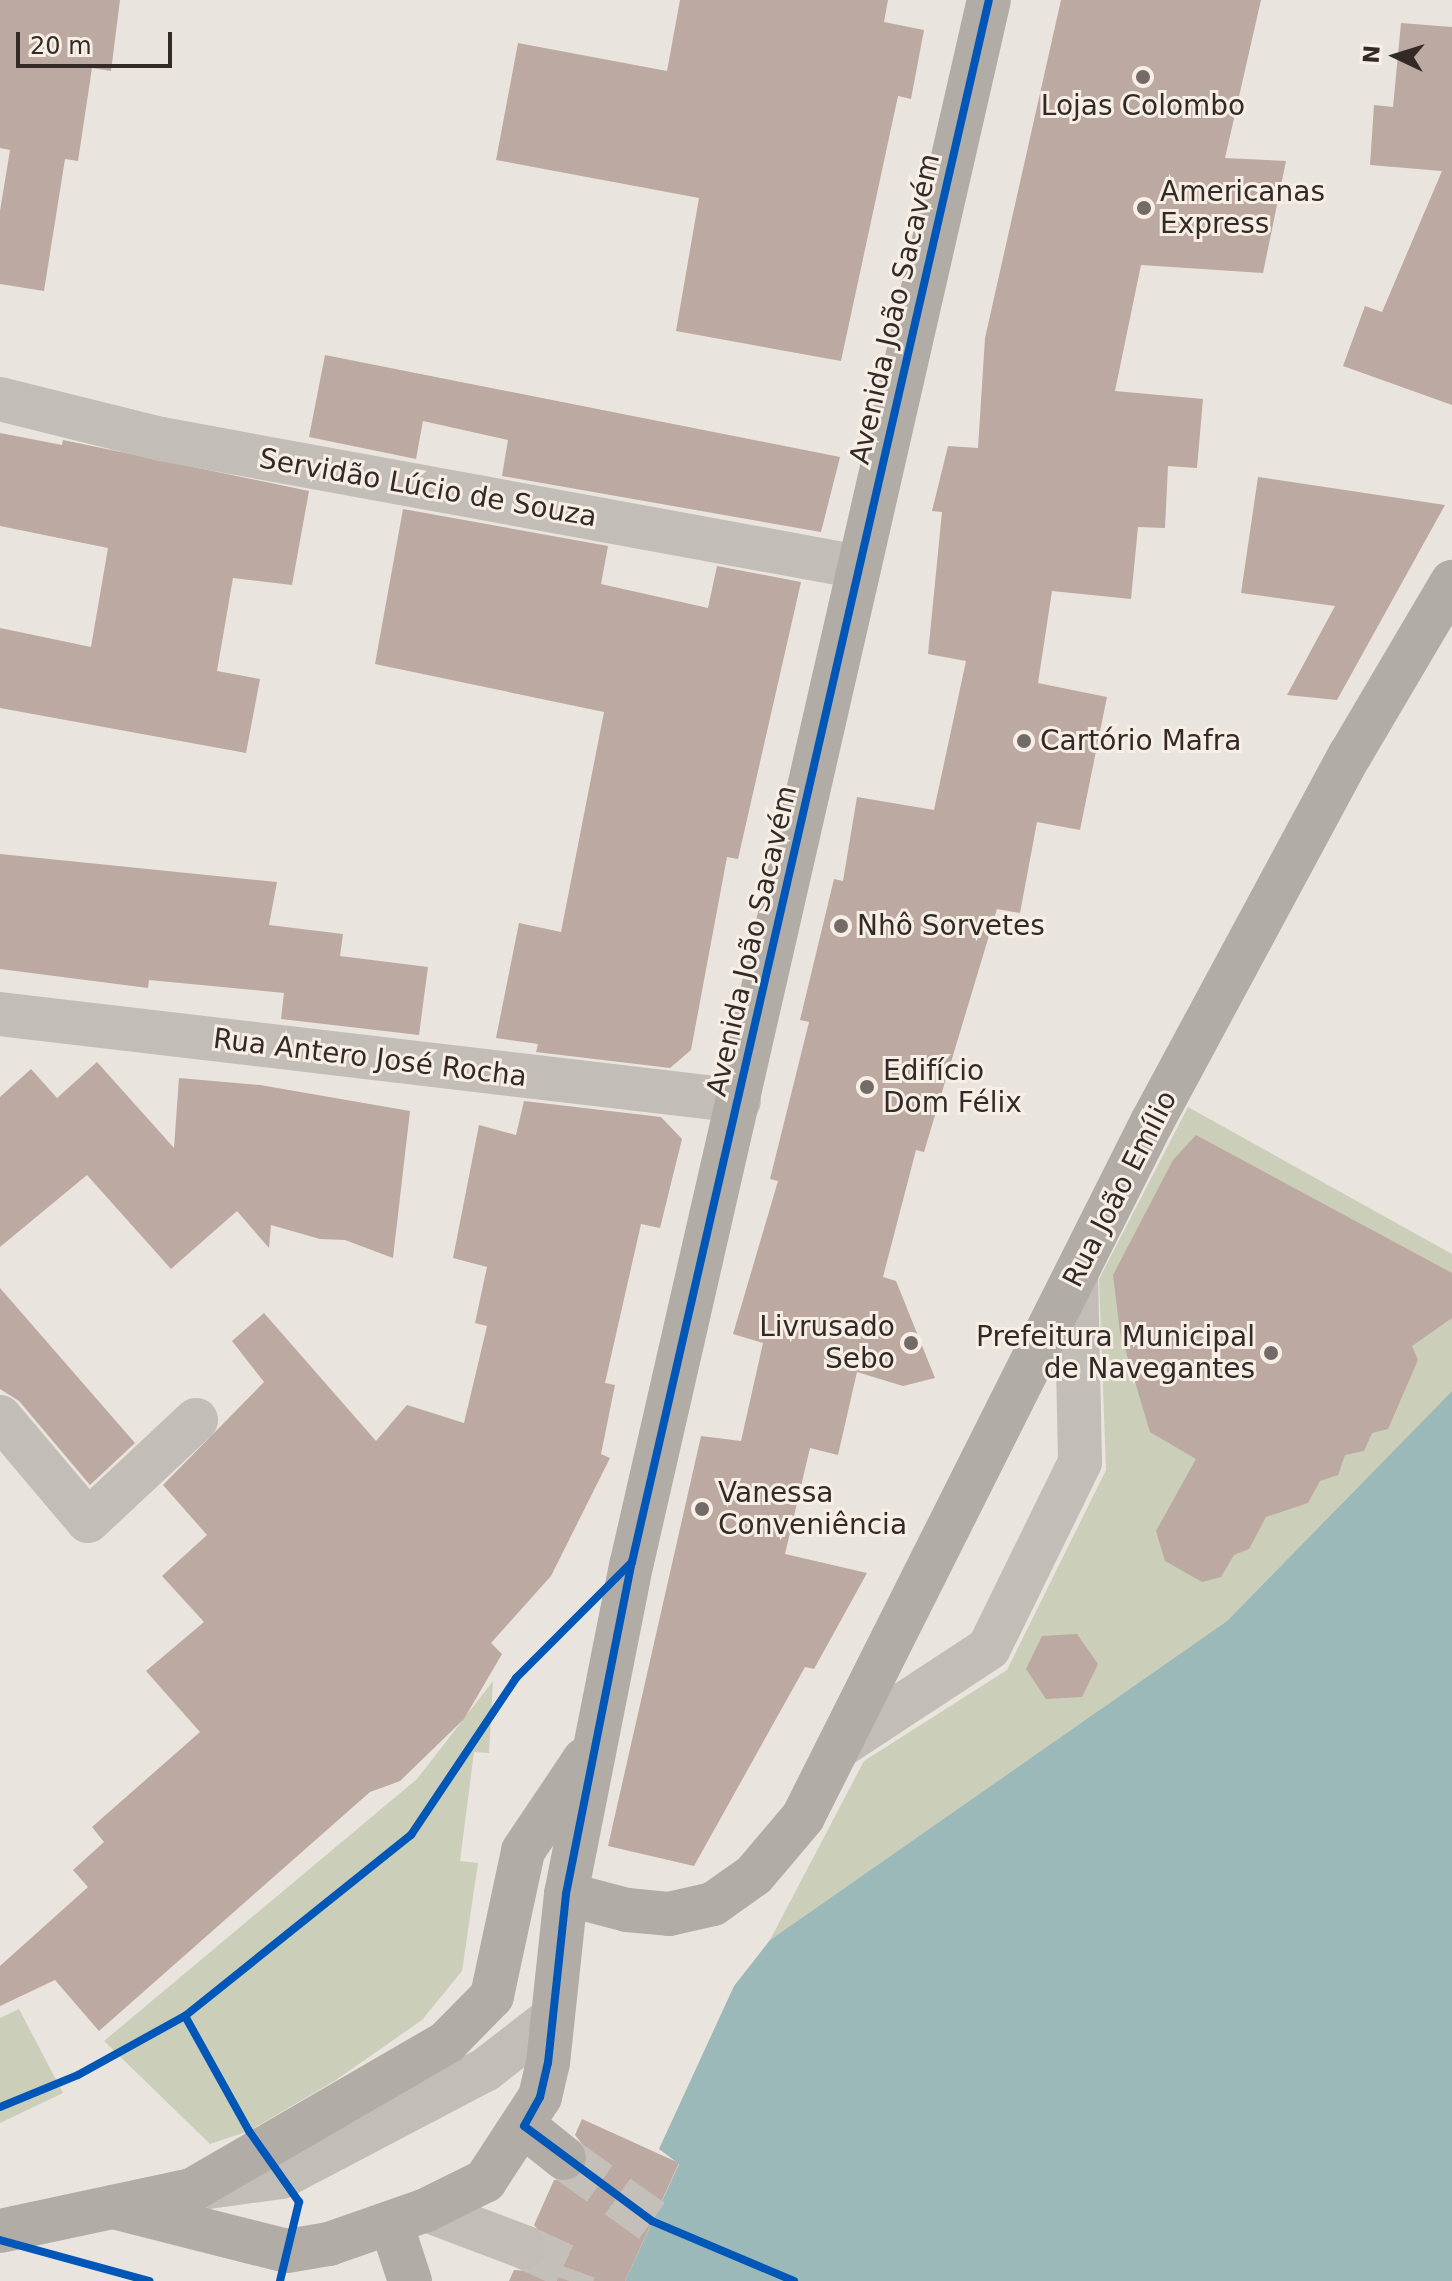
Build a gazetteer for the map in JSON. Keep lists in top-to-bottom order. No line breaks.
{"streets":{"main road":["Avenida João Sacavém","Rua João Emílio"],"street":["Servidão Lúcio de Souza","Rua Antero José Rocha"]},"crossings":[["Avenida João Sacavém","Servidão Lúcio de Souza"],["Avenida João Sacavém","Rua Antero José Rocha"],["Avenida João Sacavém","Rua João Emílio"]],"places":["Lojas Colombo","Americanas Express","Cartório Mafra","Nhô Sorvetes","Edifício Dom Félix","Livrusado Sebo","Prefeitura Municipal de Navegantes","Vanessa Conveniência"],"scale_bar":"20 m","north":"left"}
